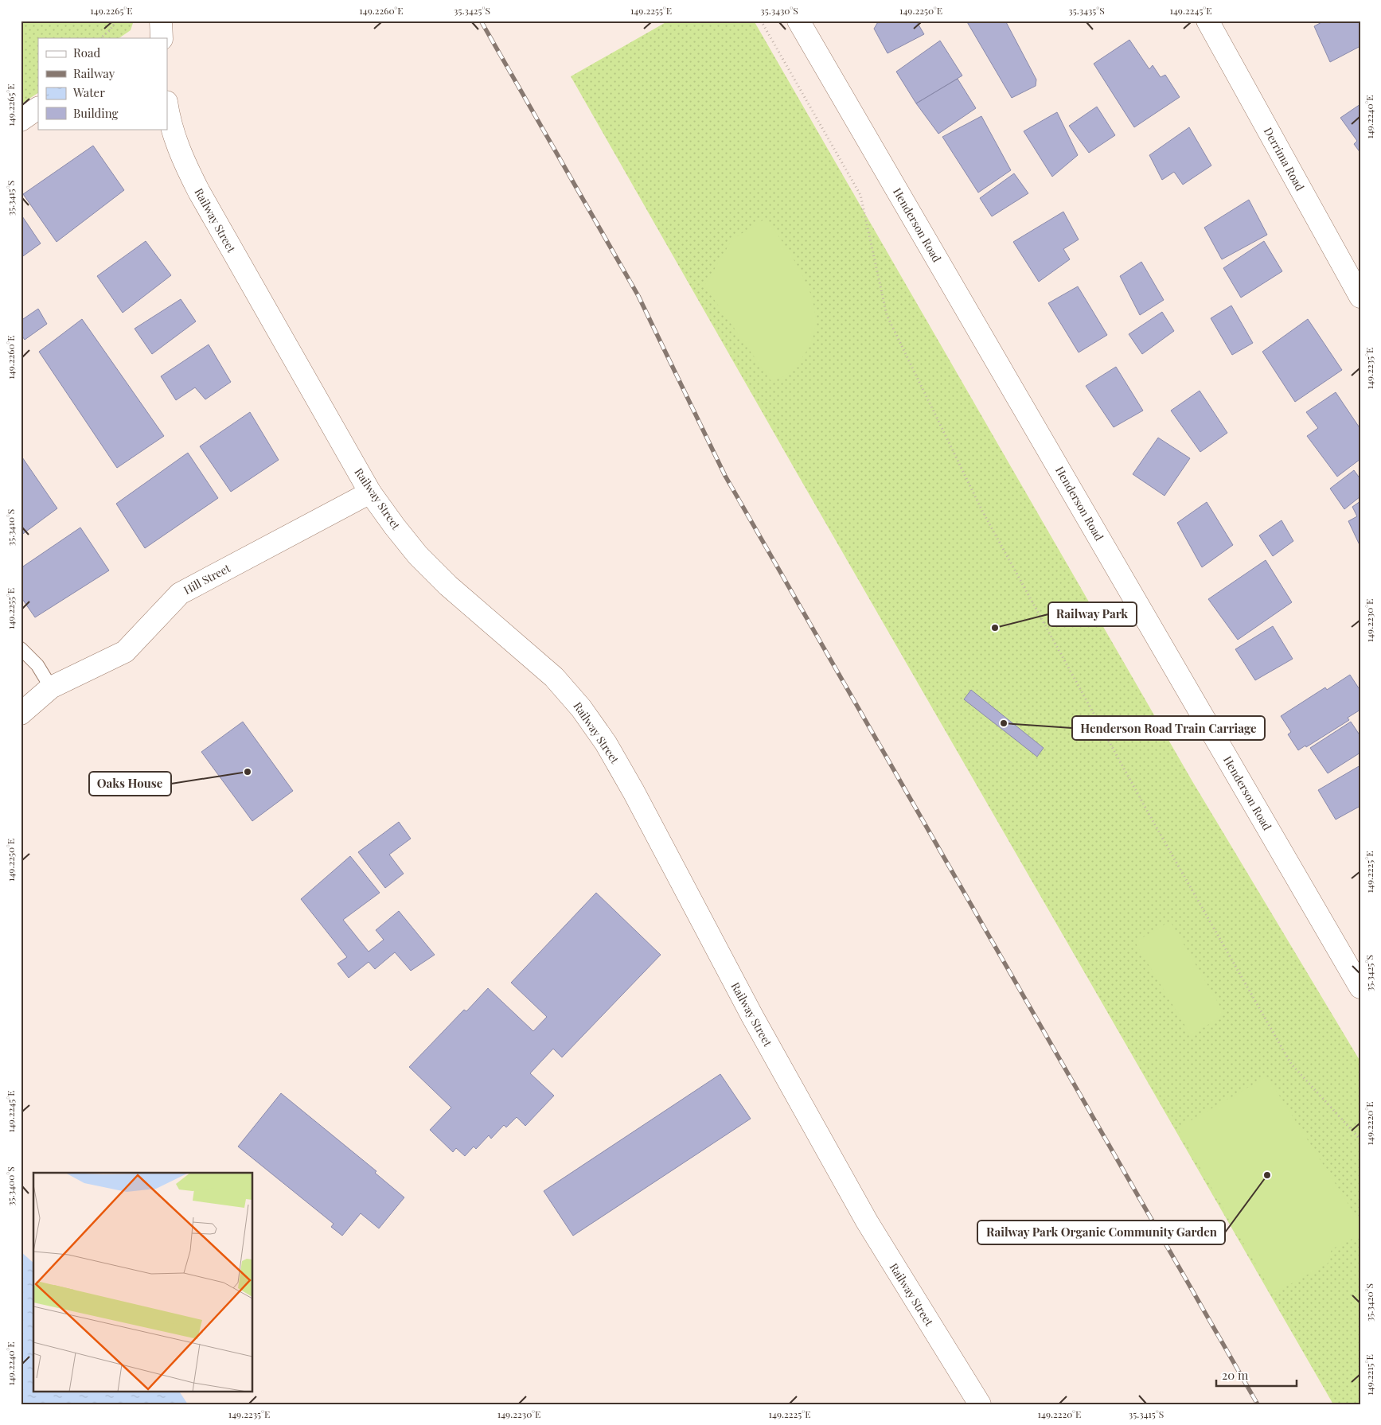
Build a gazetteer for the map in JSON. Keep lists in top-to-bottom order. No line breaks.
{"streets":{"street":["Derrima Road","Railway Street","Henderson Road","Hill Street"]},"crossings":[["Railway Street","Hill Street"]],"places":["Railway Park","Henderson Road Train Carriage","Oaks House","Railway Park Organic Community Garden"],"legend":["Road","Railway","Water","Building"],"scale_bar":"20 m","coordinates":["149.2265°E","149.2260°E","35.3425°S","149.2255°E","35.3430°S","149.2250°E","35.3435°S","149.2245°E","149.2240°E","35.3415°S","149.2235°E","35.3410°S","149.2230°E","149.2225°E","149.2220°E","35.3400°S","35.3420°S","149.2215°E"]}
